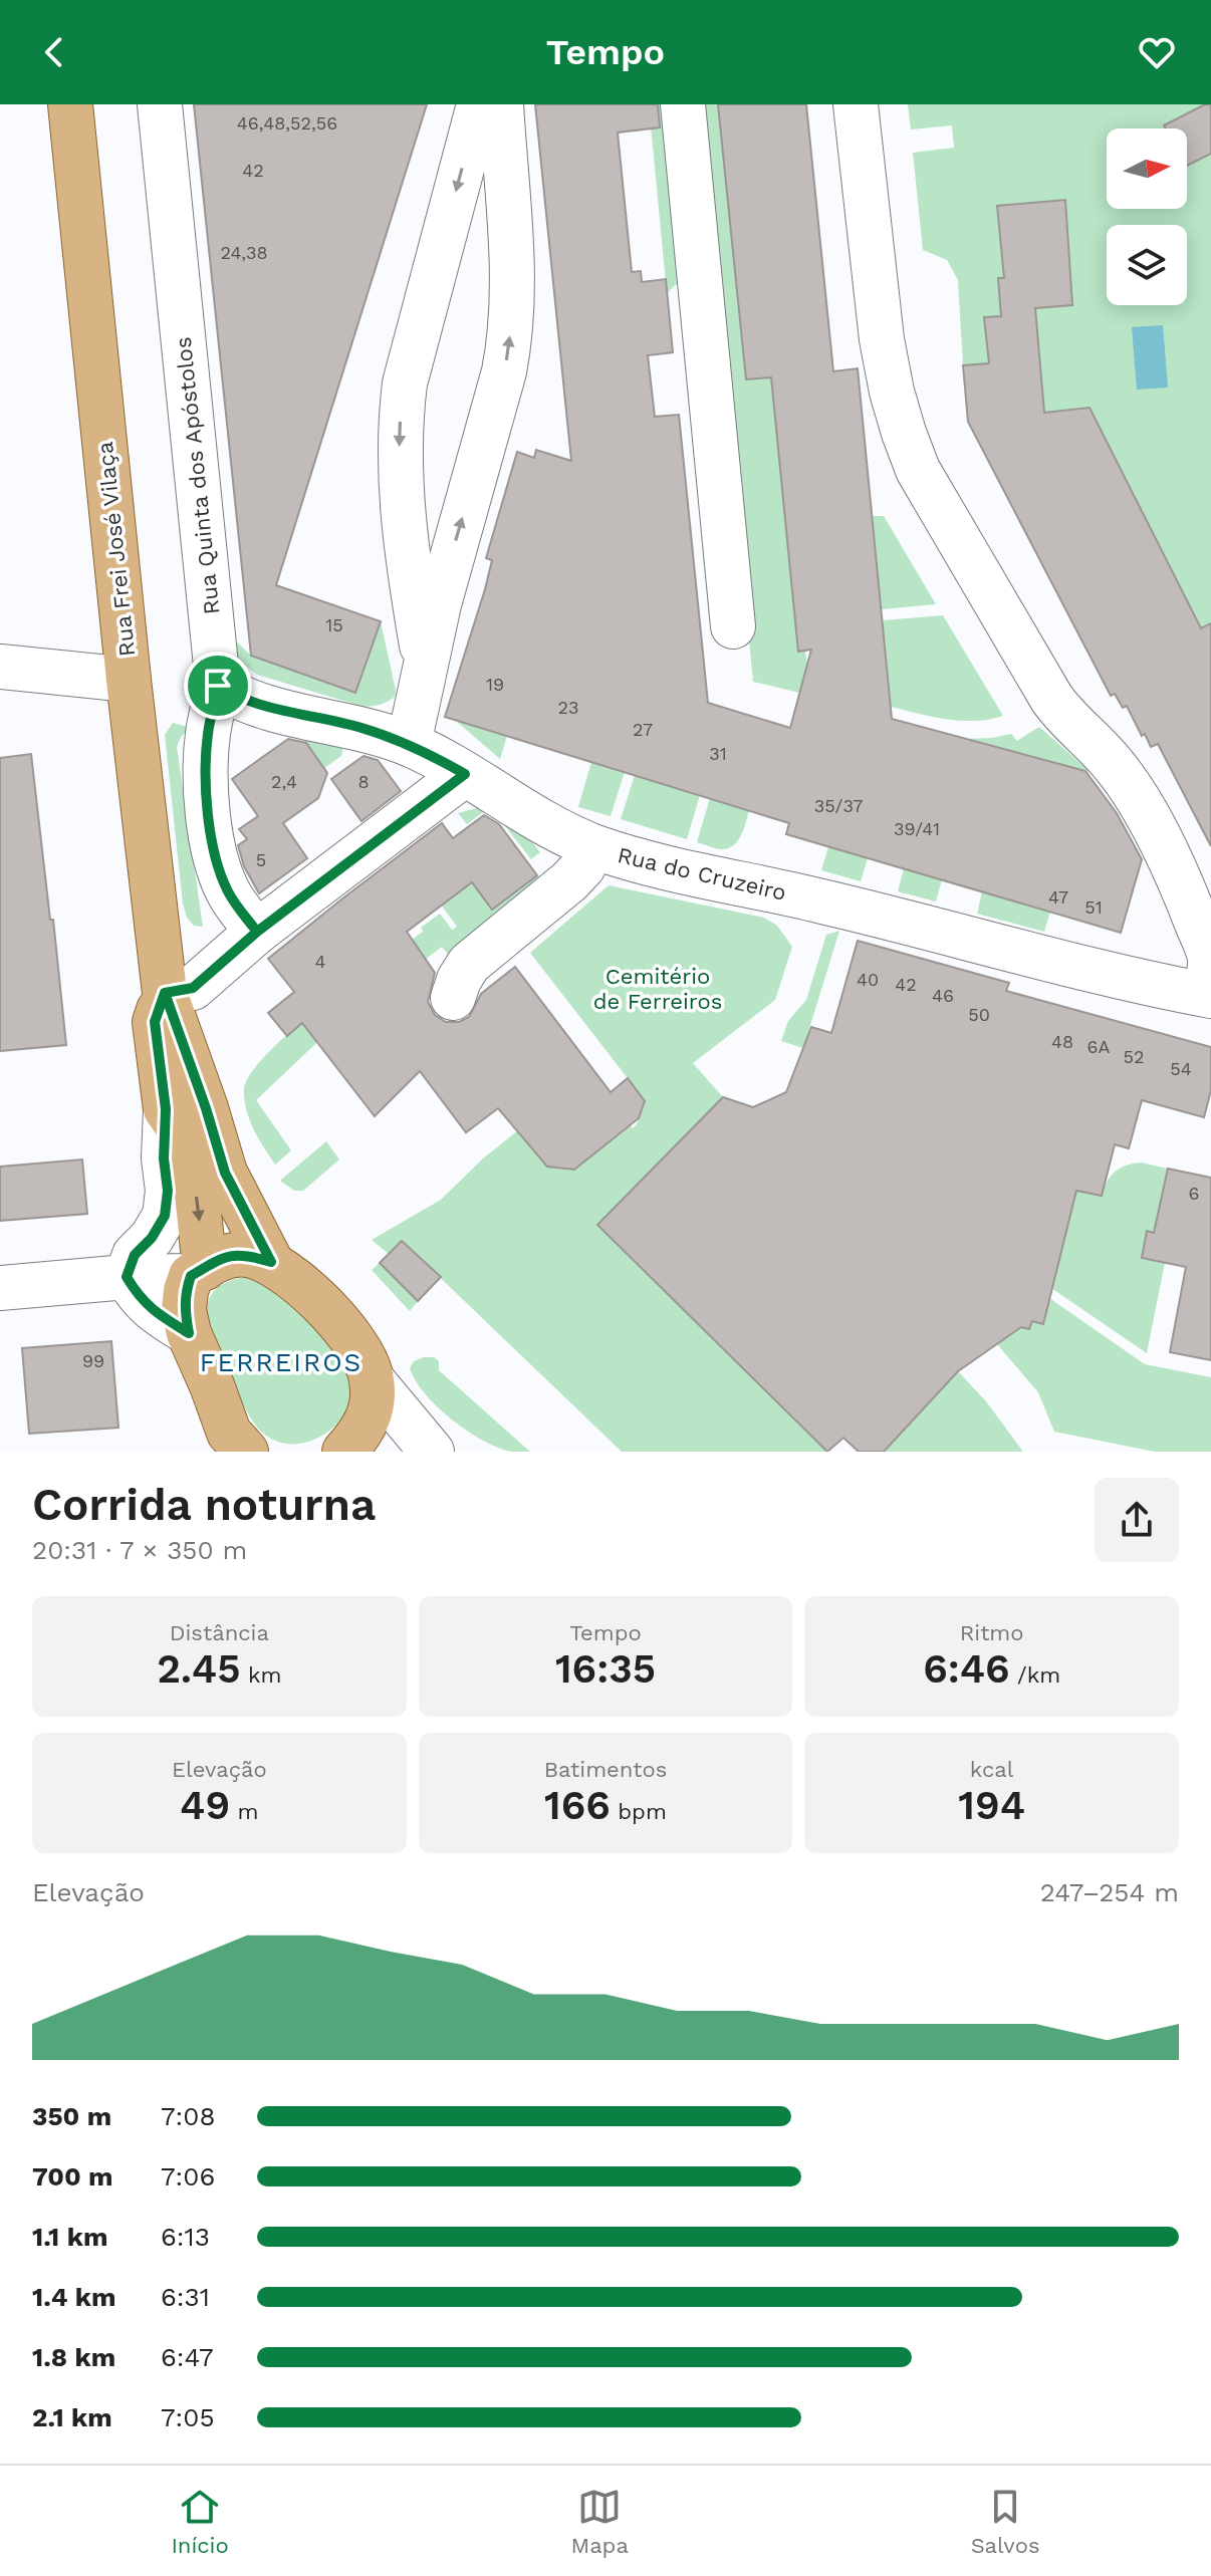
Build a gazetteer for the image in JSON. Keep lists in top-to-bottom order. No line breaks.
{"streets":{"main road":["Rua Frei José Vilaça"],"street":["Rua Quinta dos Apóstolos","Rua do Cruzeiro"]},"crossings":[["Rua Quinta dos Apóstolos","Rua do Cruzeiro"]],"districts":["FERREIROS"],"parks":["Cemitério de Ferreiros"],"house_numbers":["46,48,52,56","42","24,38","15","19","23","27","31","2,4","8","35/37","39/41","5","47","51","4","40","42","46","50","48","6A","52","54","6","99"],"north":"right","page":{"header":"Tempo","heading":["Corrida noturna","20:31 · 7 × 350 m"],"stats":[["Distância","2.45 km"],["Tempo","16:35"],["Ritmo","6:46 /km"],["Elevação","49 m"],["Batimentos","166 bpm"],["kcal","194"]],"chart":["Elevação","247–254 m"],"list":[{"name":"350 m","note":"7:08"},{"name":"700 m","note":"7:06"},{"name":"1.1 km","note":"6:13"},{"name":"1.4 km","note":"6:31"},{"name":"1.8 km","note":"6:47"},{"name":"2.1 km","note":"7:05"}],"tabs":["Início","Mapa","Salvos"]}}
